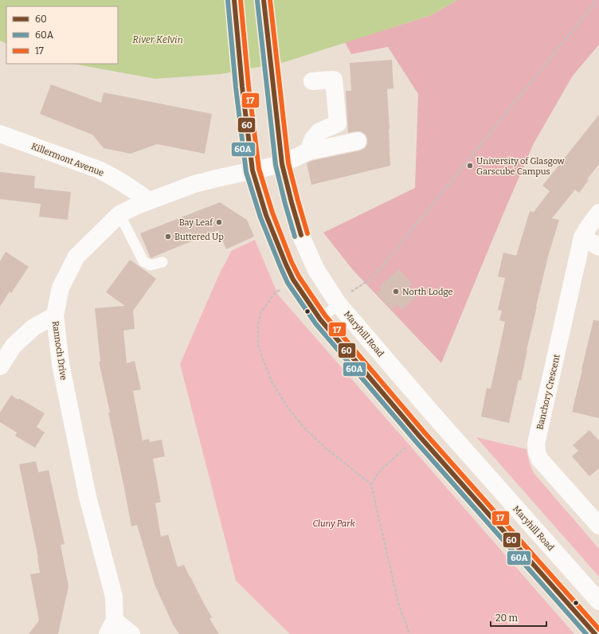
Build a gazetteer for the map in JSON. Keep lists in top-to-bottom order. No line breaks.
{"streets":{"main road":["Killermont Avenue","Maryhill Road","Rannoch Drive","Banchory Crescent"]},"crossings":[["Killermont Avenue","Rannoch Drive"],["Maryhill Road","Rannoch Drive"]],"water":["River Kelvin"],"parks":["Cluny Park"],"places":["University of Glasgow Garscube Campus","Bay Leaf","Buttered Up","North Lodge"],"lines":["transit line 60","transit line 17","transit line 60A"],"legend":["60","60A","17"],"scale_bar":"20 m"}
